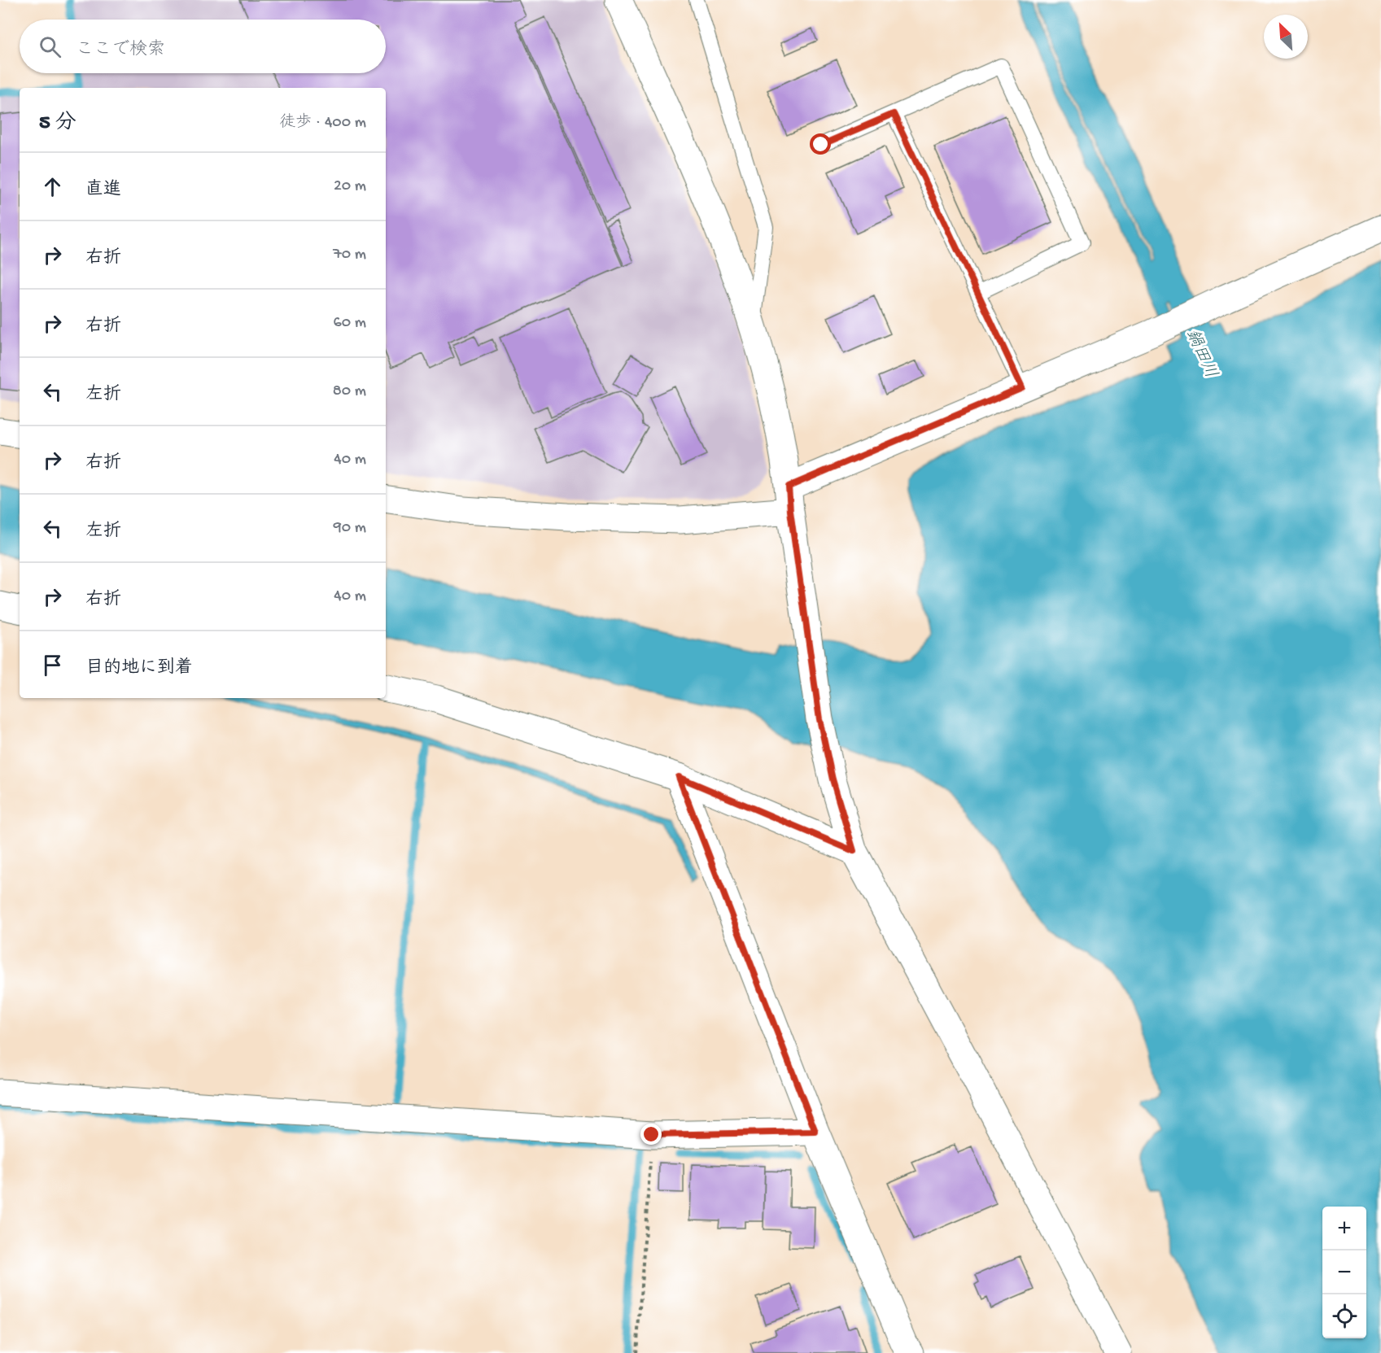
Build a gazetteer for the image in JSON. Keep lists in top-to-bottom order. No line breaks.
{"water":["鍋田川"],"north":"top left","page":{"search":"ここで検索","heading":["5 分","徒歩 · 400 m"],"list":[["直進","20 m"],["右折","70 m"],["右折","60 m"],["左折","80 m"],["右折","40 m"],["左折","90 m"],["右折","40 m"],"目的地に到着"],"map_buttons":["+","−"]}}
